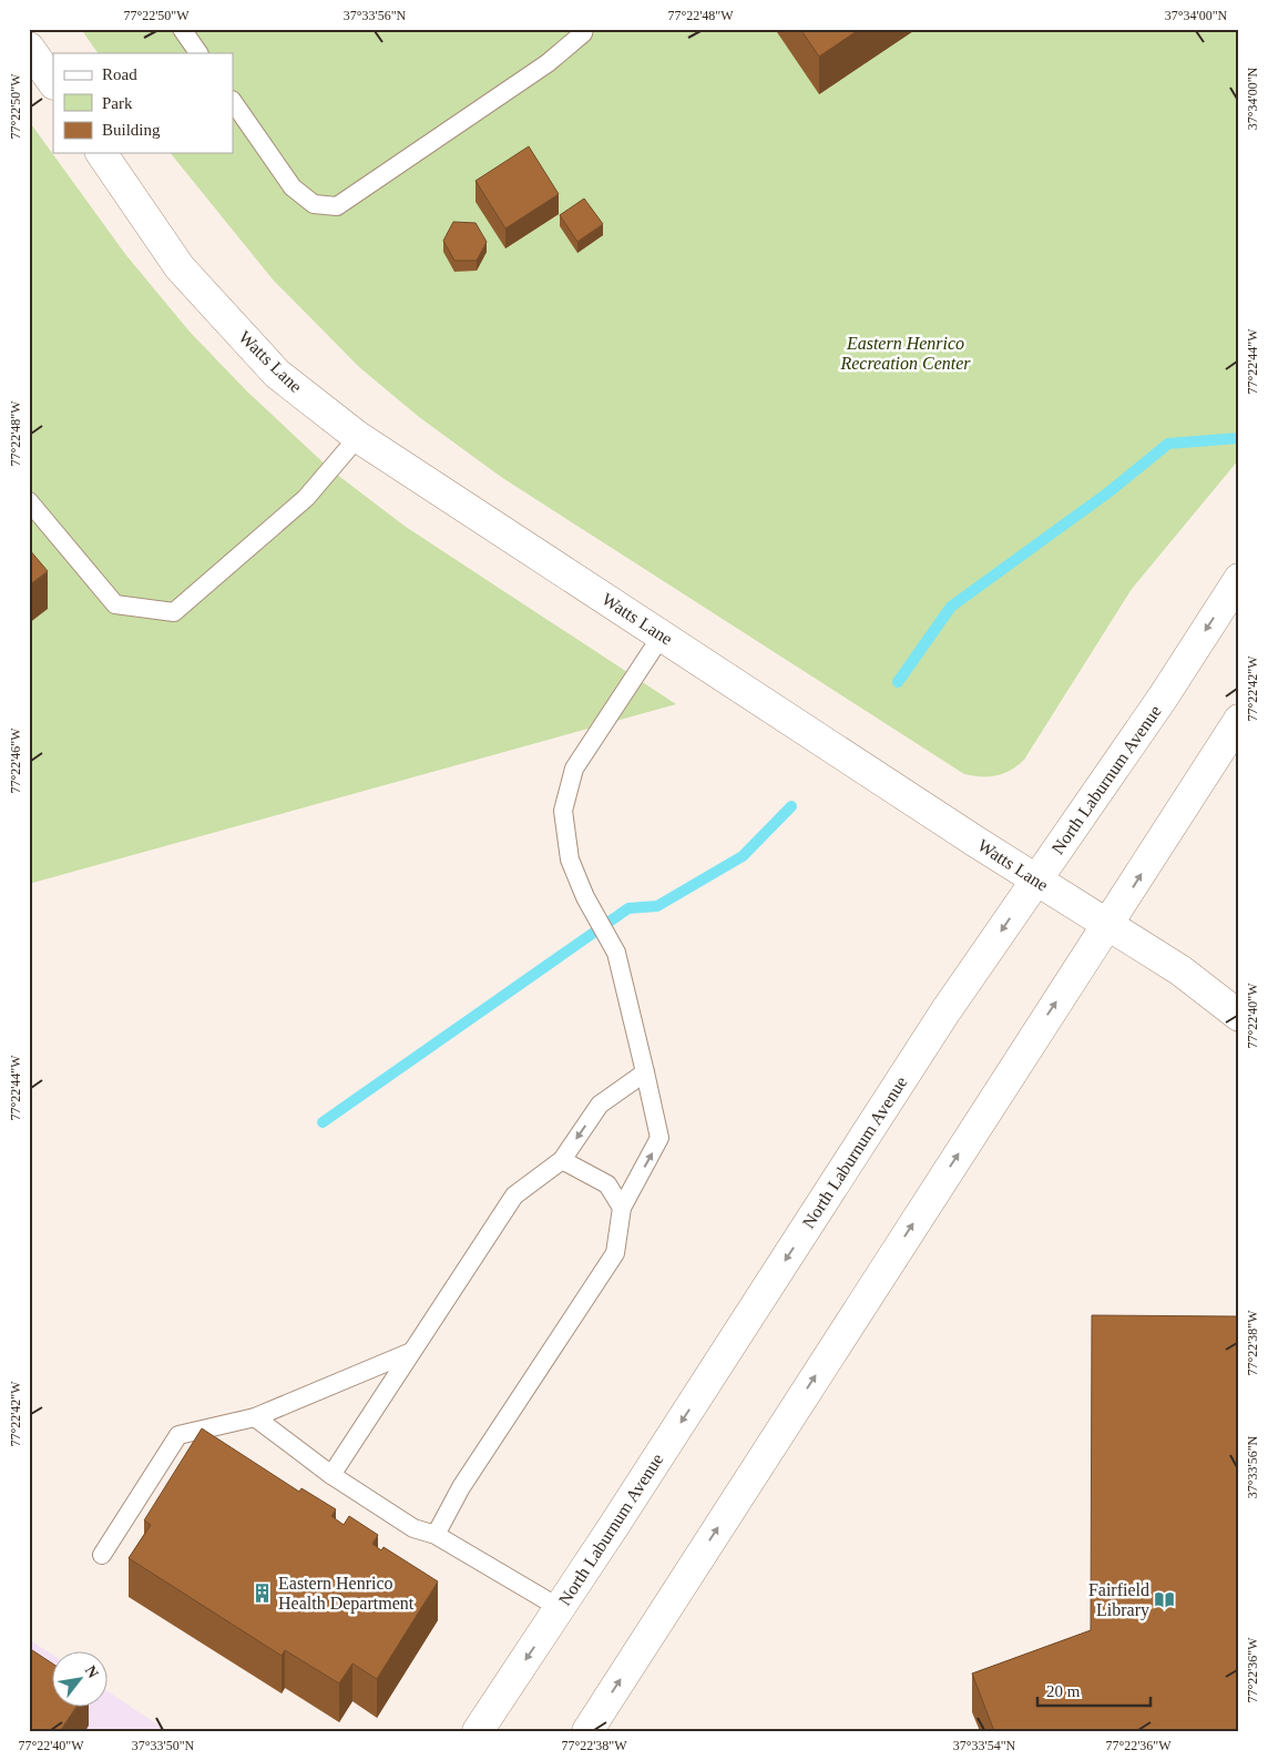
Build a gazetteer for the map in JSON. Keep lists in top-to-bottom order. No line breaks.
{"streets":{"main road":["Watts Lane","North Laburnum Avenue"]},"crossings":[["Watts Lane","North Laburnum Avenue"]],"parks":["Eastern Henrico Recreation Center"],"places":{"building":["Eastern Henrico Health Department"],"library":["Fairfield Library"]},"legend":["Road","Park","Building"],"scale_bar":"20 m","north":"top right","coordinates":["77°22'50\"W","37°33'56\"N","77°22'48\"W","37°34'00\"N","77°22'44\"W","77°22'42\"W","77°22'46\"W","77°22'40\"W","77°22'38\"W","77°22'36\"W","37°33'50\"N","37°33'54\"N"]}
